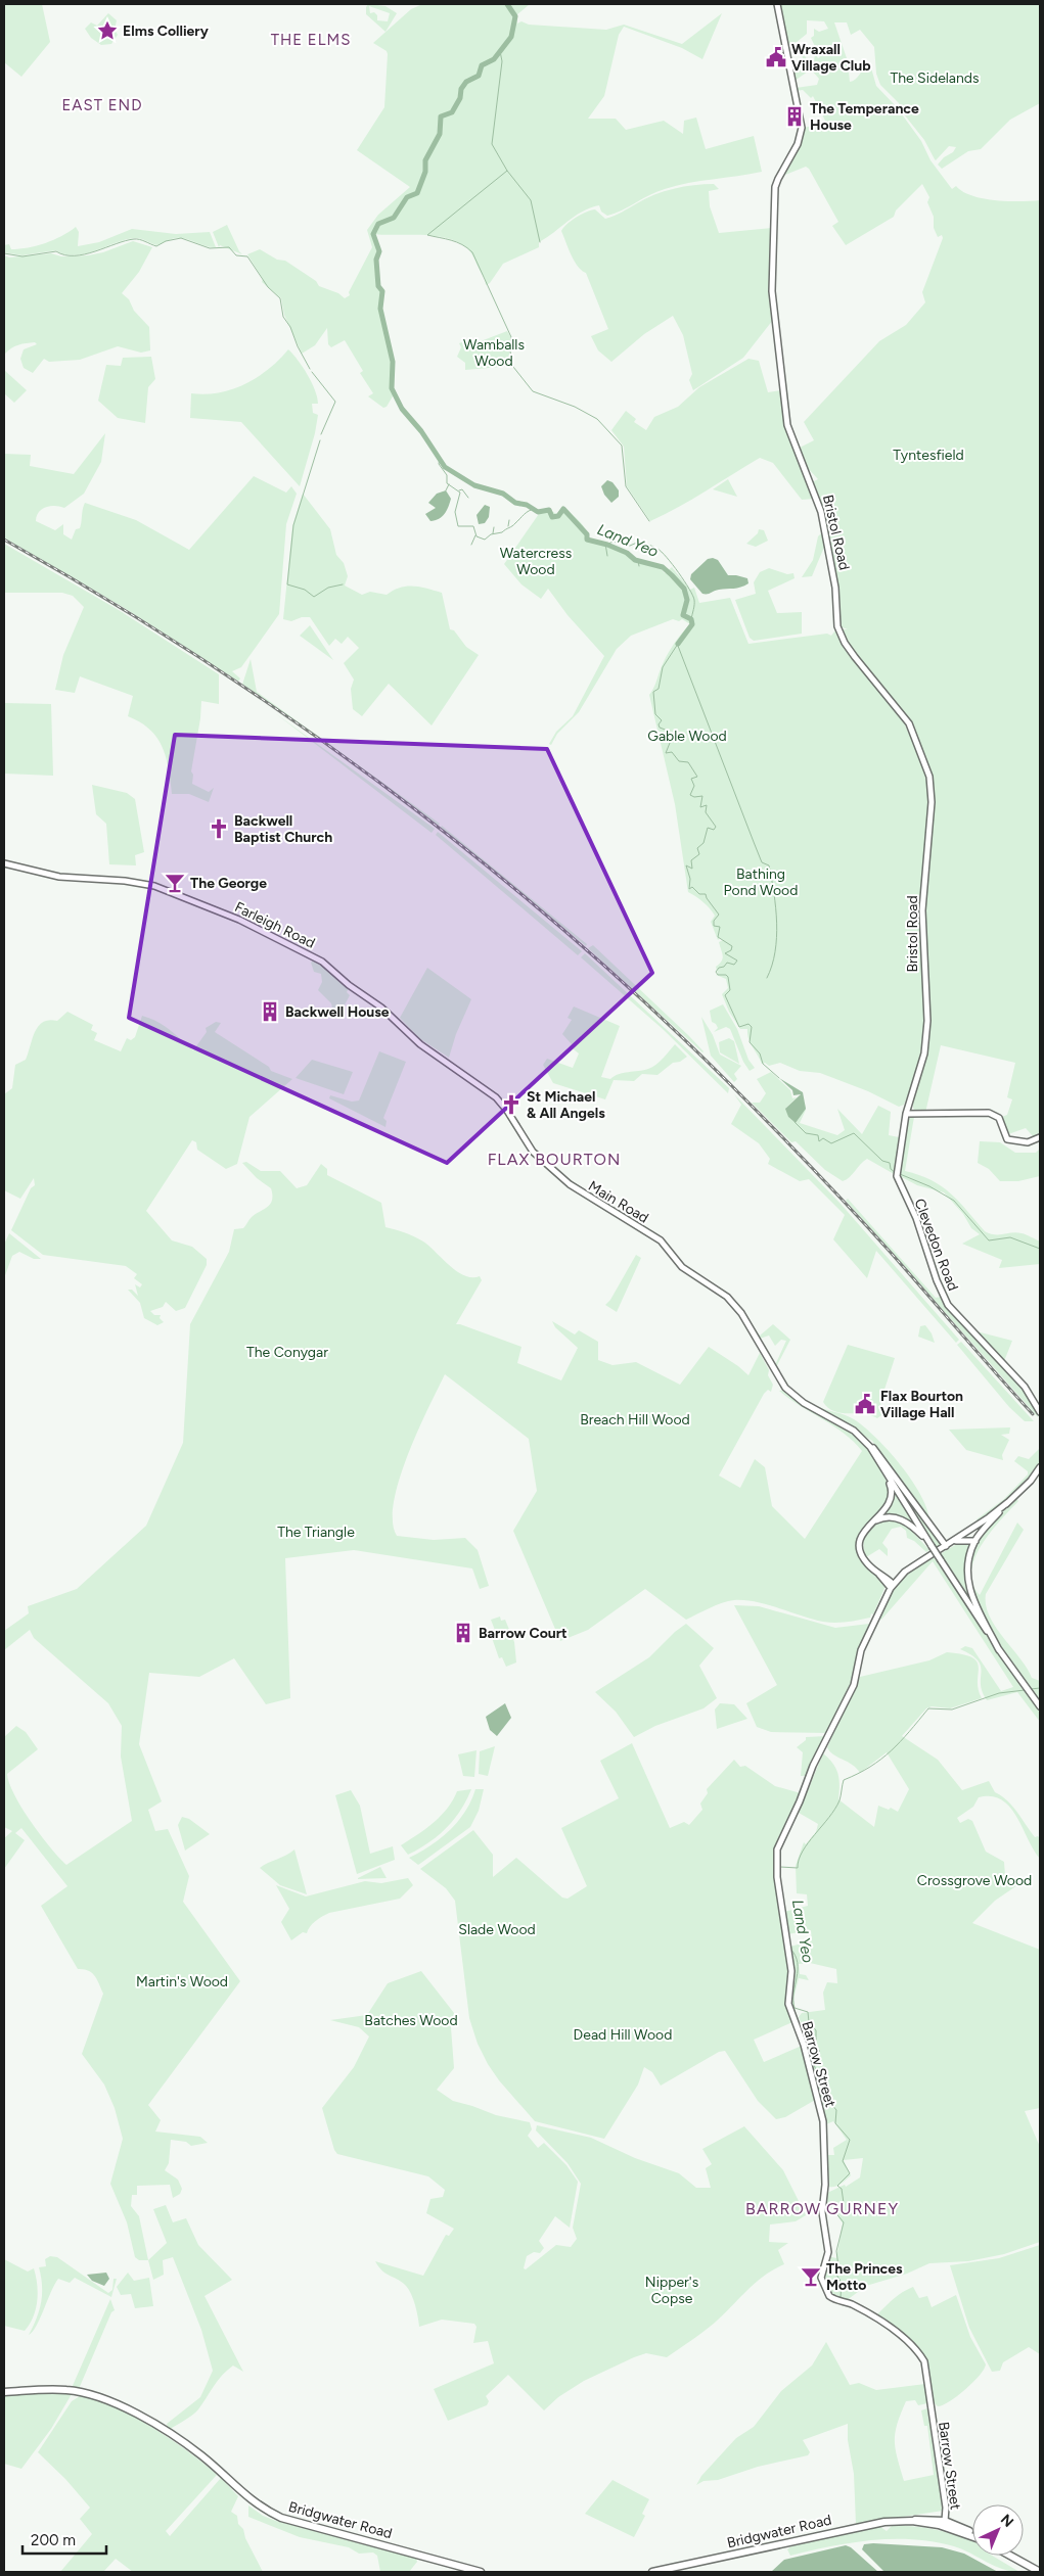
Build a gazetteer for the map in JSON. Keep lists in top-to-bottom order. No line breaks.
{"streets":{"highway":["Bridgwater Road"],"main road":["Bristol Road","Farleigh Road","Main Road","Clevedon Road","Barrow Street"]},"crossings":[["Bristol Road","Clevedon Road"],["Farleigh Road","Main Road"],["Barrow Street","Bridgwater Road"]],"districts":["THE ELMS","EAST END","FLAX BOURTON","BARROW GURNEY"],"water":["Land Yeo"],"parks":["The Sidelands","Wamballs Wood","Tyntesfield","Watercress Wood","Gable Wood","Bathing Pond Wood","The Conygar","Breach Hill Wood","The Triangle","Crossgrove Wood","Slade Wood","Martin's Wood","Batches Wood","Dead Hill Wood","Nipper's Copse"],"places":{"place":["Elms Colliery"],"public building":["Wraxall Village Club","Flax Bourton Village Hall"],"building":["The Temperance House","Backwell House","Barrow Court"],"church":["Backwell Baptist Church","St Michael & All Angels"],"bar":["The George","The Princes Motto"]},"scale_bar":"200 m","north":"top right"}
